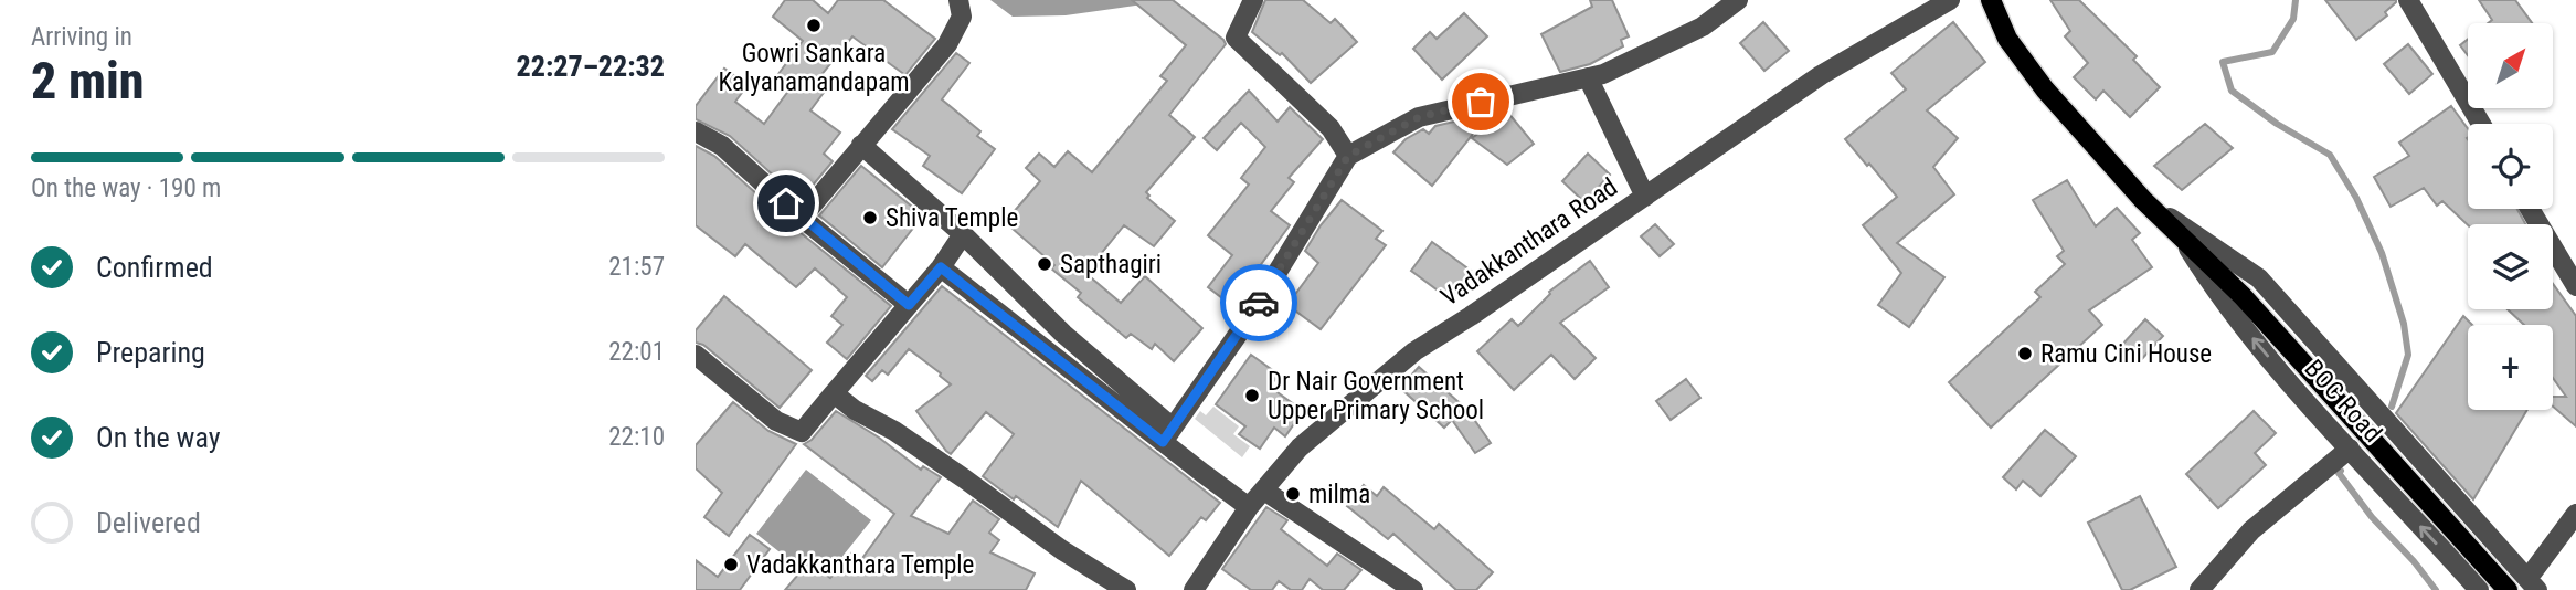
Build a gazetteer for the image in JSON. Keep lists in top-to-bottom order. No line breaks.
{"streets":{"street":["Vadakkanthara Road","BOC Road"]},"places":["Gowri Sankara Kalyanamandapam","Shiva Temple","Sapthagiri","Ramu Cini House","Dr Nair Government Upper Primary School","milma","Vadakkanthara Temple"],"north":"top right","page":{"heading":["2 min","Arriving in","22:27–22:32"],"map_buttons":"+","bar":"On the way · 190 m","list":[["Confirmed","21:57"],["Preparing","22:01"],["On the way","22:10"],"Delivered"]}}
